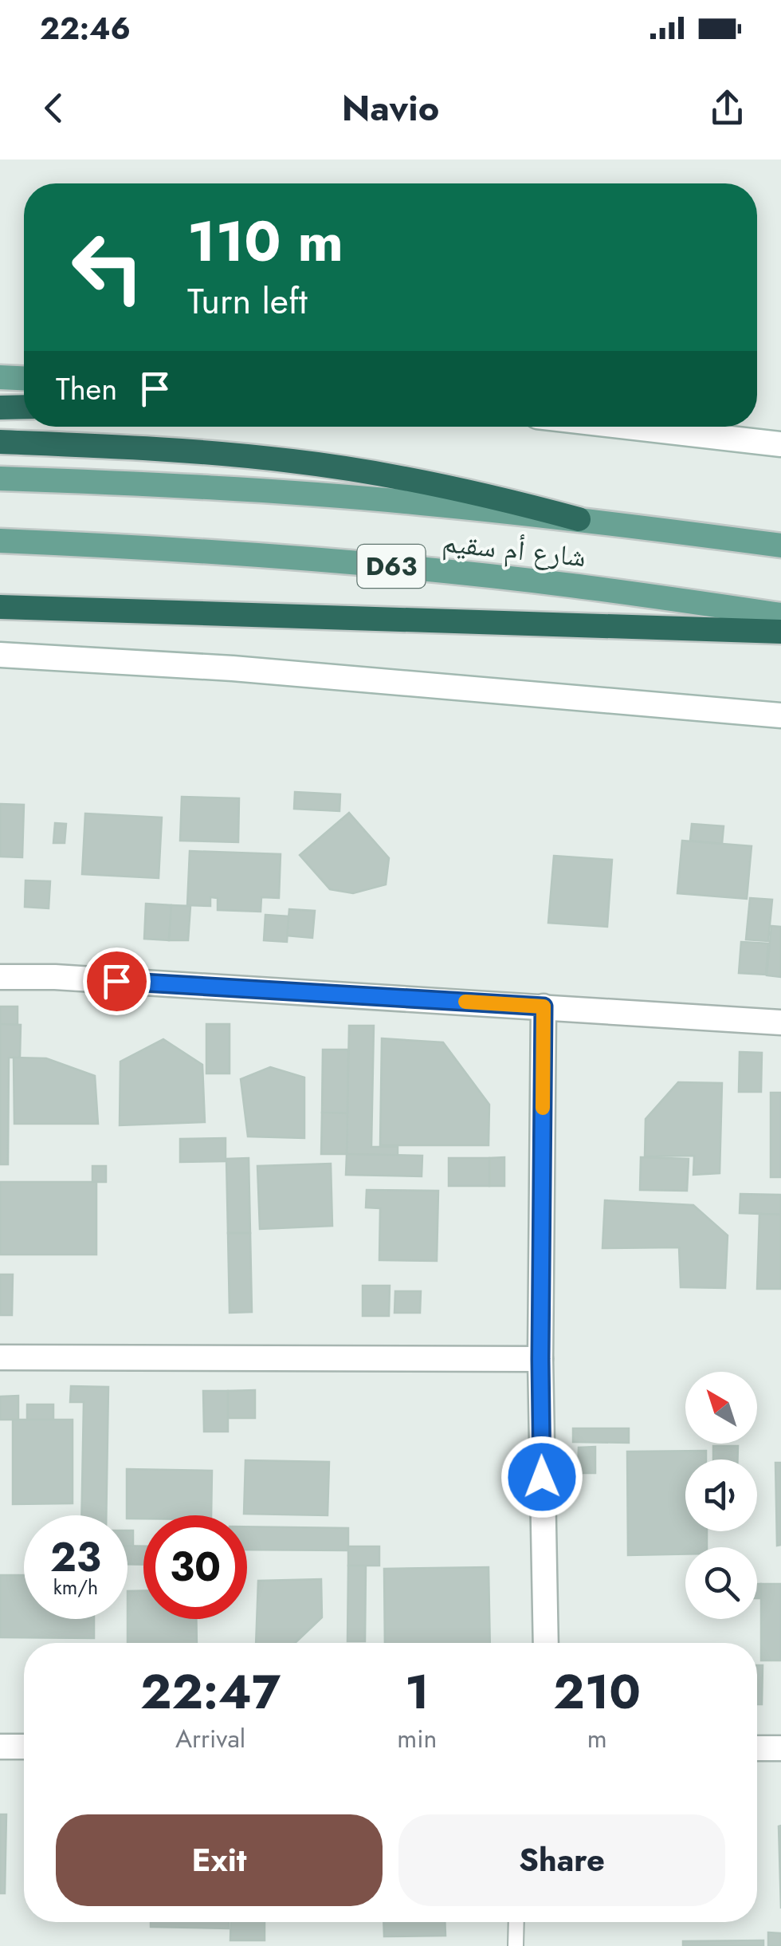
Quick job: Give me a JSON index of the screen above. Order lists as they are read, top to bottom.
{
  "streets": {
    "main road": ["شارع أم سقيم", "D63"]
  },
  "north": "top left",
  "page": {
    "status": "22:46",
    "header": "Navio",
    "turn": ["110 m", "Turn left"],
    "then": "Then",
    "speed": "23 km/h",
    "limit": "30",
    "eta": [
      "22:47",
      "Arrival",
      "1",
      "min",
      "210",
      "m"
    ],
    "buttons": ["Exit", "Share"]
  }
}
